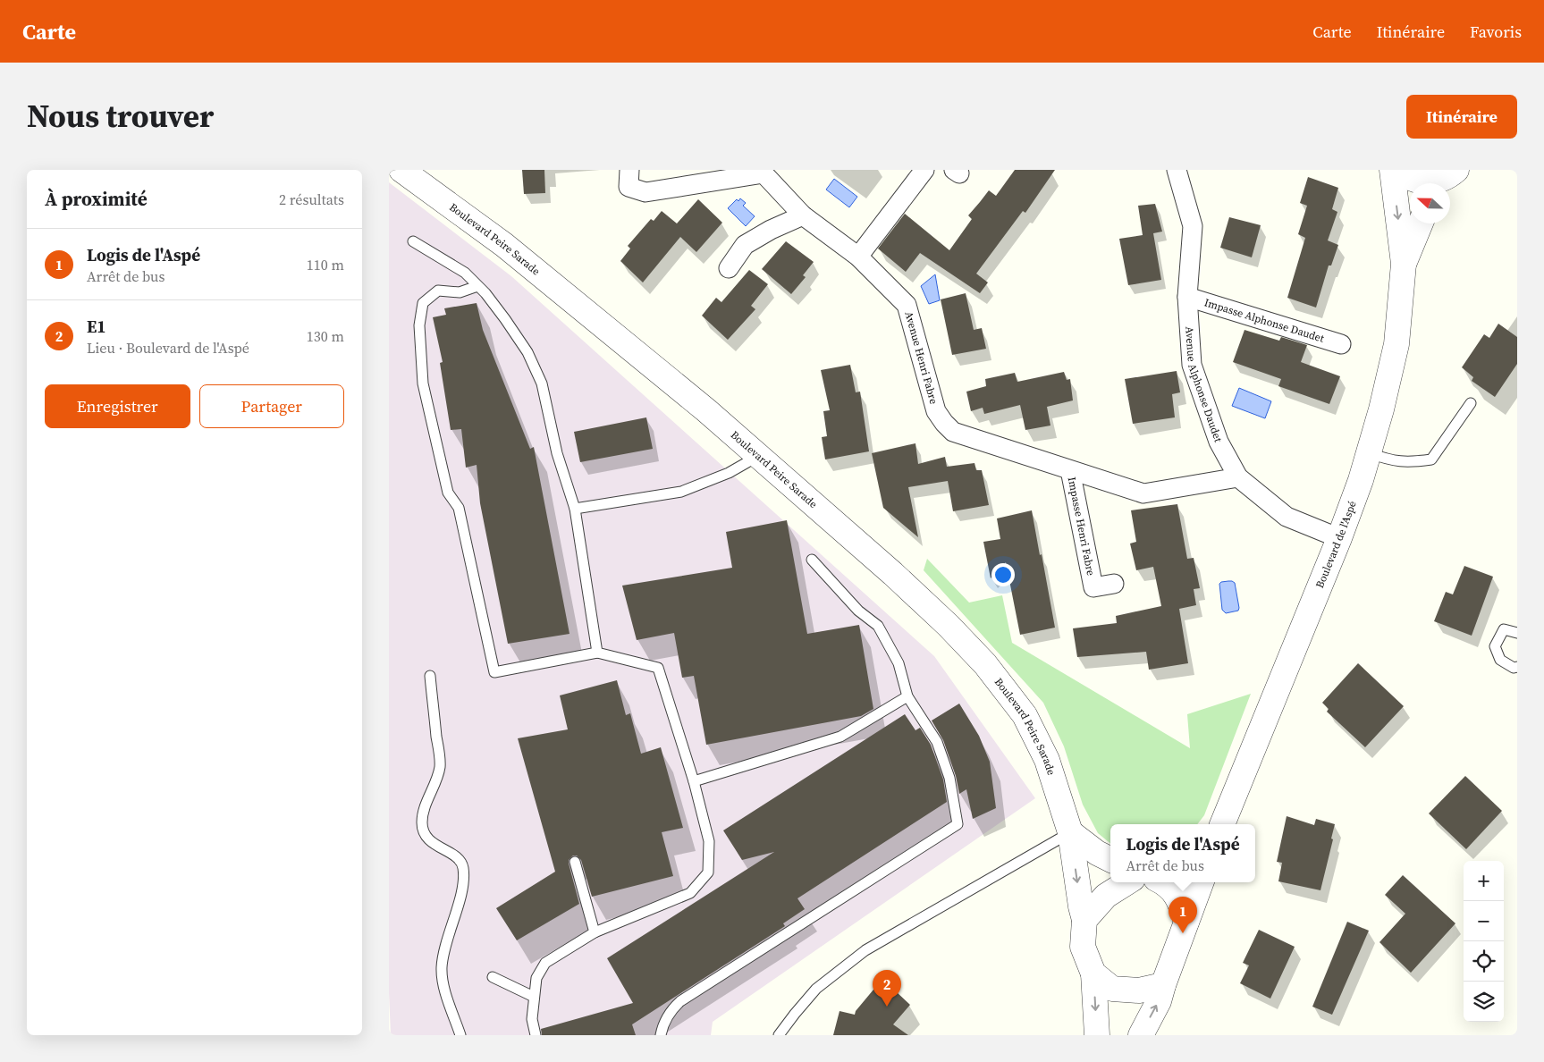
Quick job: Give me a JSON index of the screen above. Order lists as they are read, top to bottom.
{
  "streets": {
    "street": [
      "Boulevard Peire Sarade",
      "Impasse Alphonse Daudet",
      "Avenue Henri Fabre",
      "Avenue Alphonse Daudet",
      "Impasse Henri Fabre",
      "Boulevard de l'Aspé"
    ]
  },
  "crossings": [
    ["Impasse Alphonse Daudet", "Avenue Alphonse Daudet"],
    ["Avenue Henri Fabre", "Avenue Alphonse Daudet"],
    ["Avenue Henri Fabre", "Impasse Henri Fabre"],
    ["Avenue Alphonse Daudet", "Boulevard de l'Aspé"]
  ],
  "north": "left",
  "page": {
    "header": "Carte",
    "nav": ["Carte", "Itinéraire", "Favoris"],
    "title": "Nous trouver",
    "buttons": [
      "Itinéraire",
      ["Enregistrer", "Partager"]
    ],
    "heading": ["À proximité", "2 résultats"],
    "list": [
      {
        "mark": "1",
        "name": "Logis de l'Aspé",
        "note": "Arrêt de bus",
        "value": "110 m"
      },
      {
        "mark": "2",
        "name": "E1",
        "note": "Lieu · Boulevard de l'Aspé",
        "value": "130 m"
      }
    ],
    "popup": ["Logis de l'Aspé", "Arrêt de bus"],
    "map_buttons": ["+", "−"],
    "pins": ["1", "2"]
  }
}
